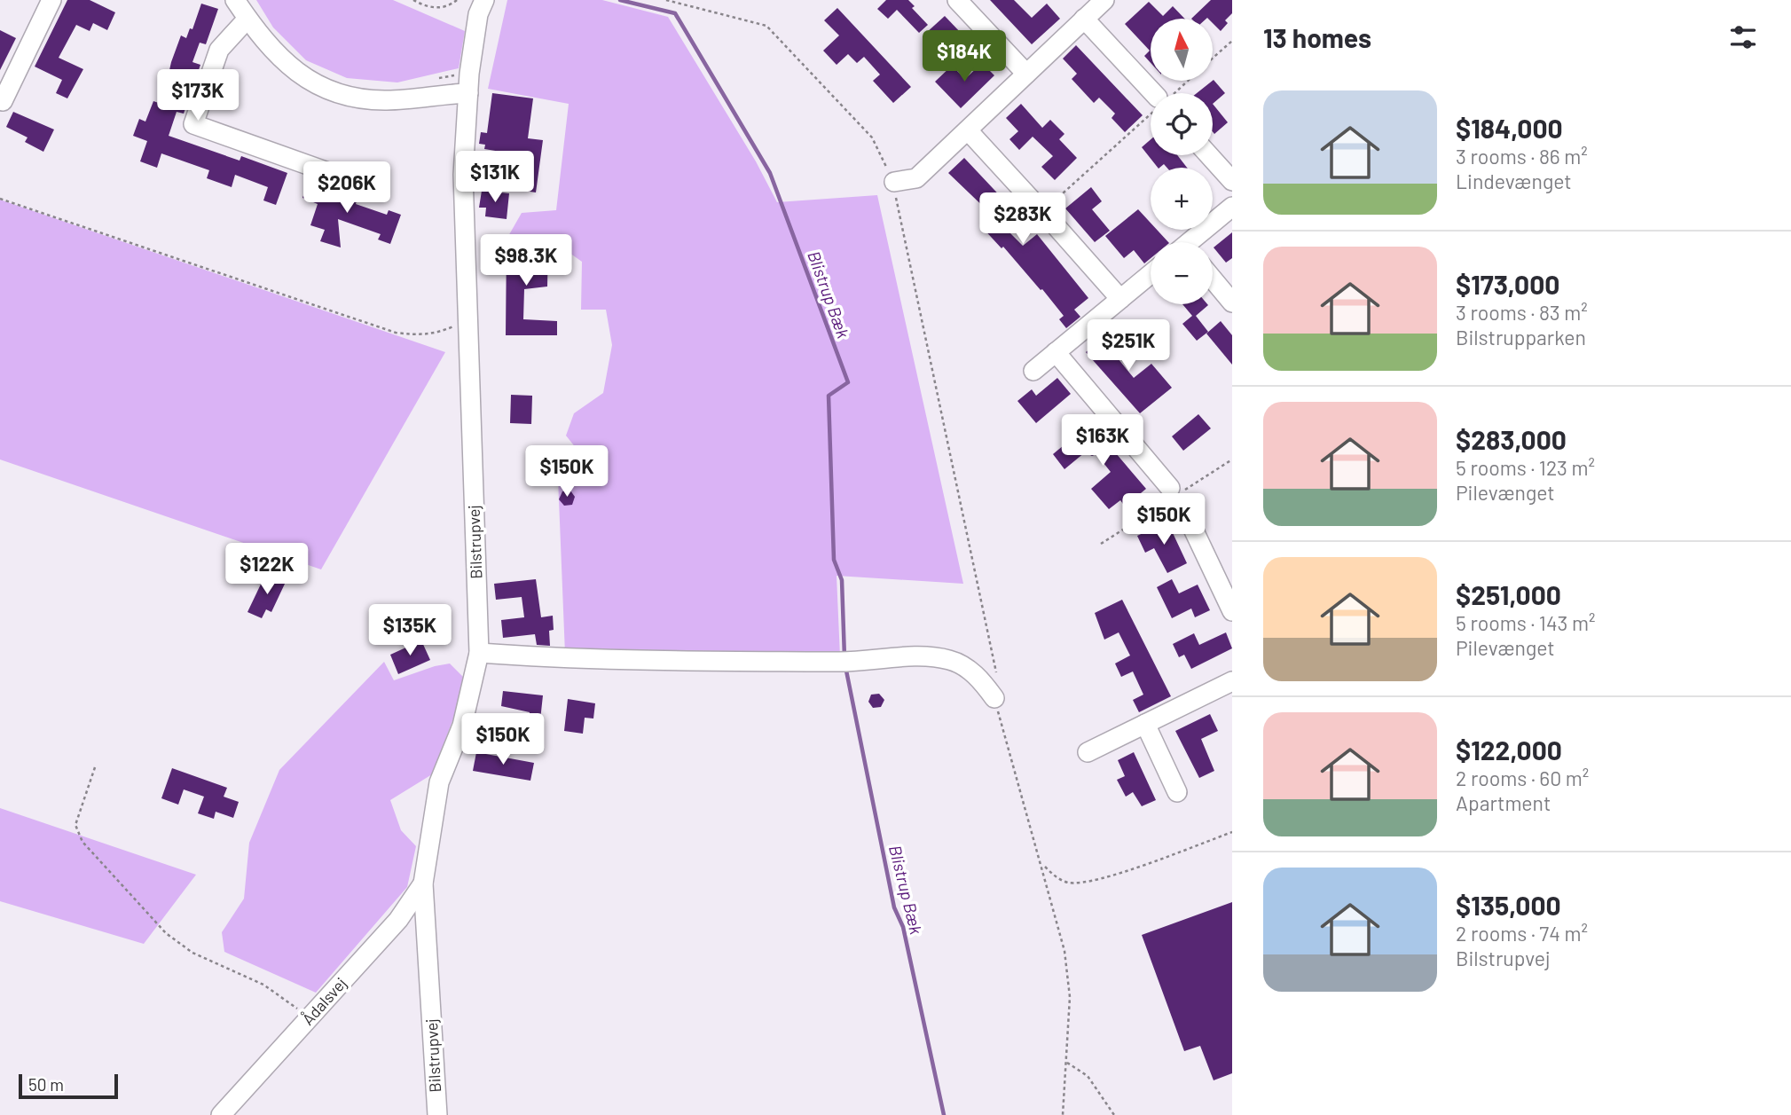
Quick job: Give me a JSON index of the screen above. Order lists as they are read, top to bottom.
{
  "streets": {
    "street": ["Bilstrupvej", "Ådalsvej"]
  },
  "crossings": [
    ["Bilstrupvej", "Ådalsvej"]
  ],
  "water": ["Blistrup Bæk"],
  "scale_bar": "50 m",
  "north": "top",
  "page": {
    "heading": "13 homes",
    "map_buttons": ["+", "−"],
    "price": [
      "$184K",
      "$173K",
      "$131K",
      "$206K",
      "$283K",
      "$98.3K",
      "$251K",
      "$163K",
      "$150K",
      "$150K",
      "$122K",
      "$135K",
      "$150K"
    ],
    "list": [
      {
        "name": "$184,000",
        "note": "3 rooms · 86 m² · Lindevænget"
      },
      {
        "name": "$173,000",
        "note": "3 rooms · 83 m² · Bilstrupparken"
      },
      {
        "name": "$283,000",
        "note": "5 rooms · 123 m² · Pilevænget"
      },
      {
        "name": "$251,000",
        "note": "5 rooms · 143 m² · Pilevænget"
      },
      {
        "name": "$122,000",
        "note": "2 rooms · 60 m² · Apartment"
      },
      {
        "name": "$135,000",
        "note": "2 rooms · 74 m² · Bilstrupvej"
      }
    ],
    "scale": "50 m"
  }
}
